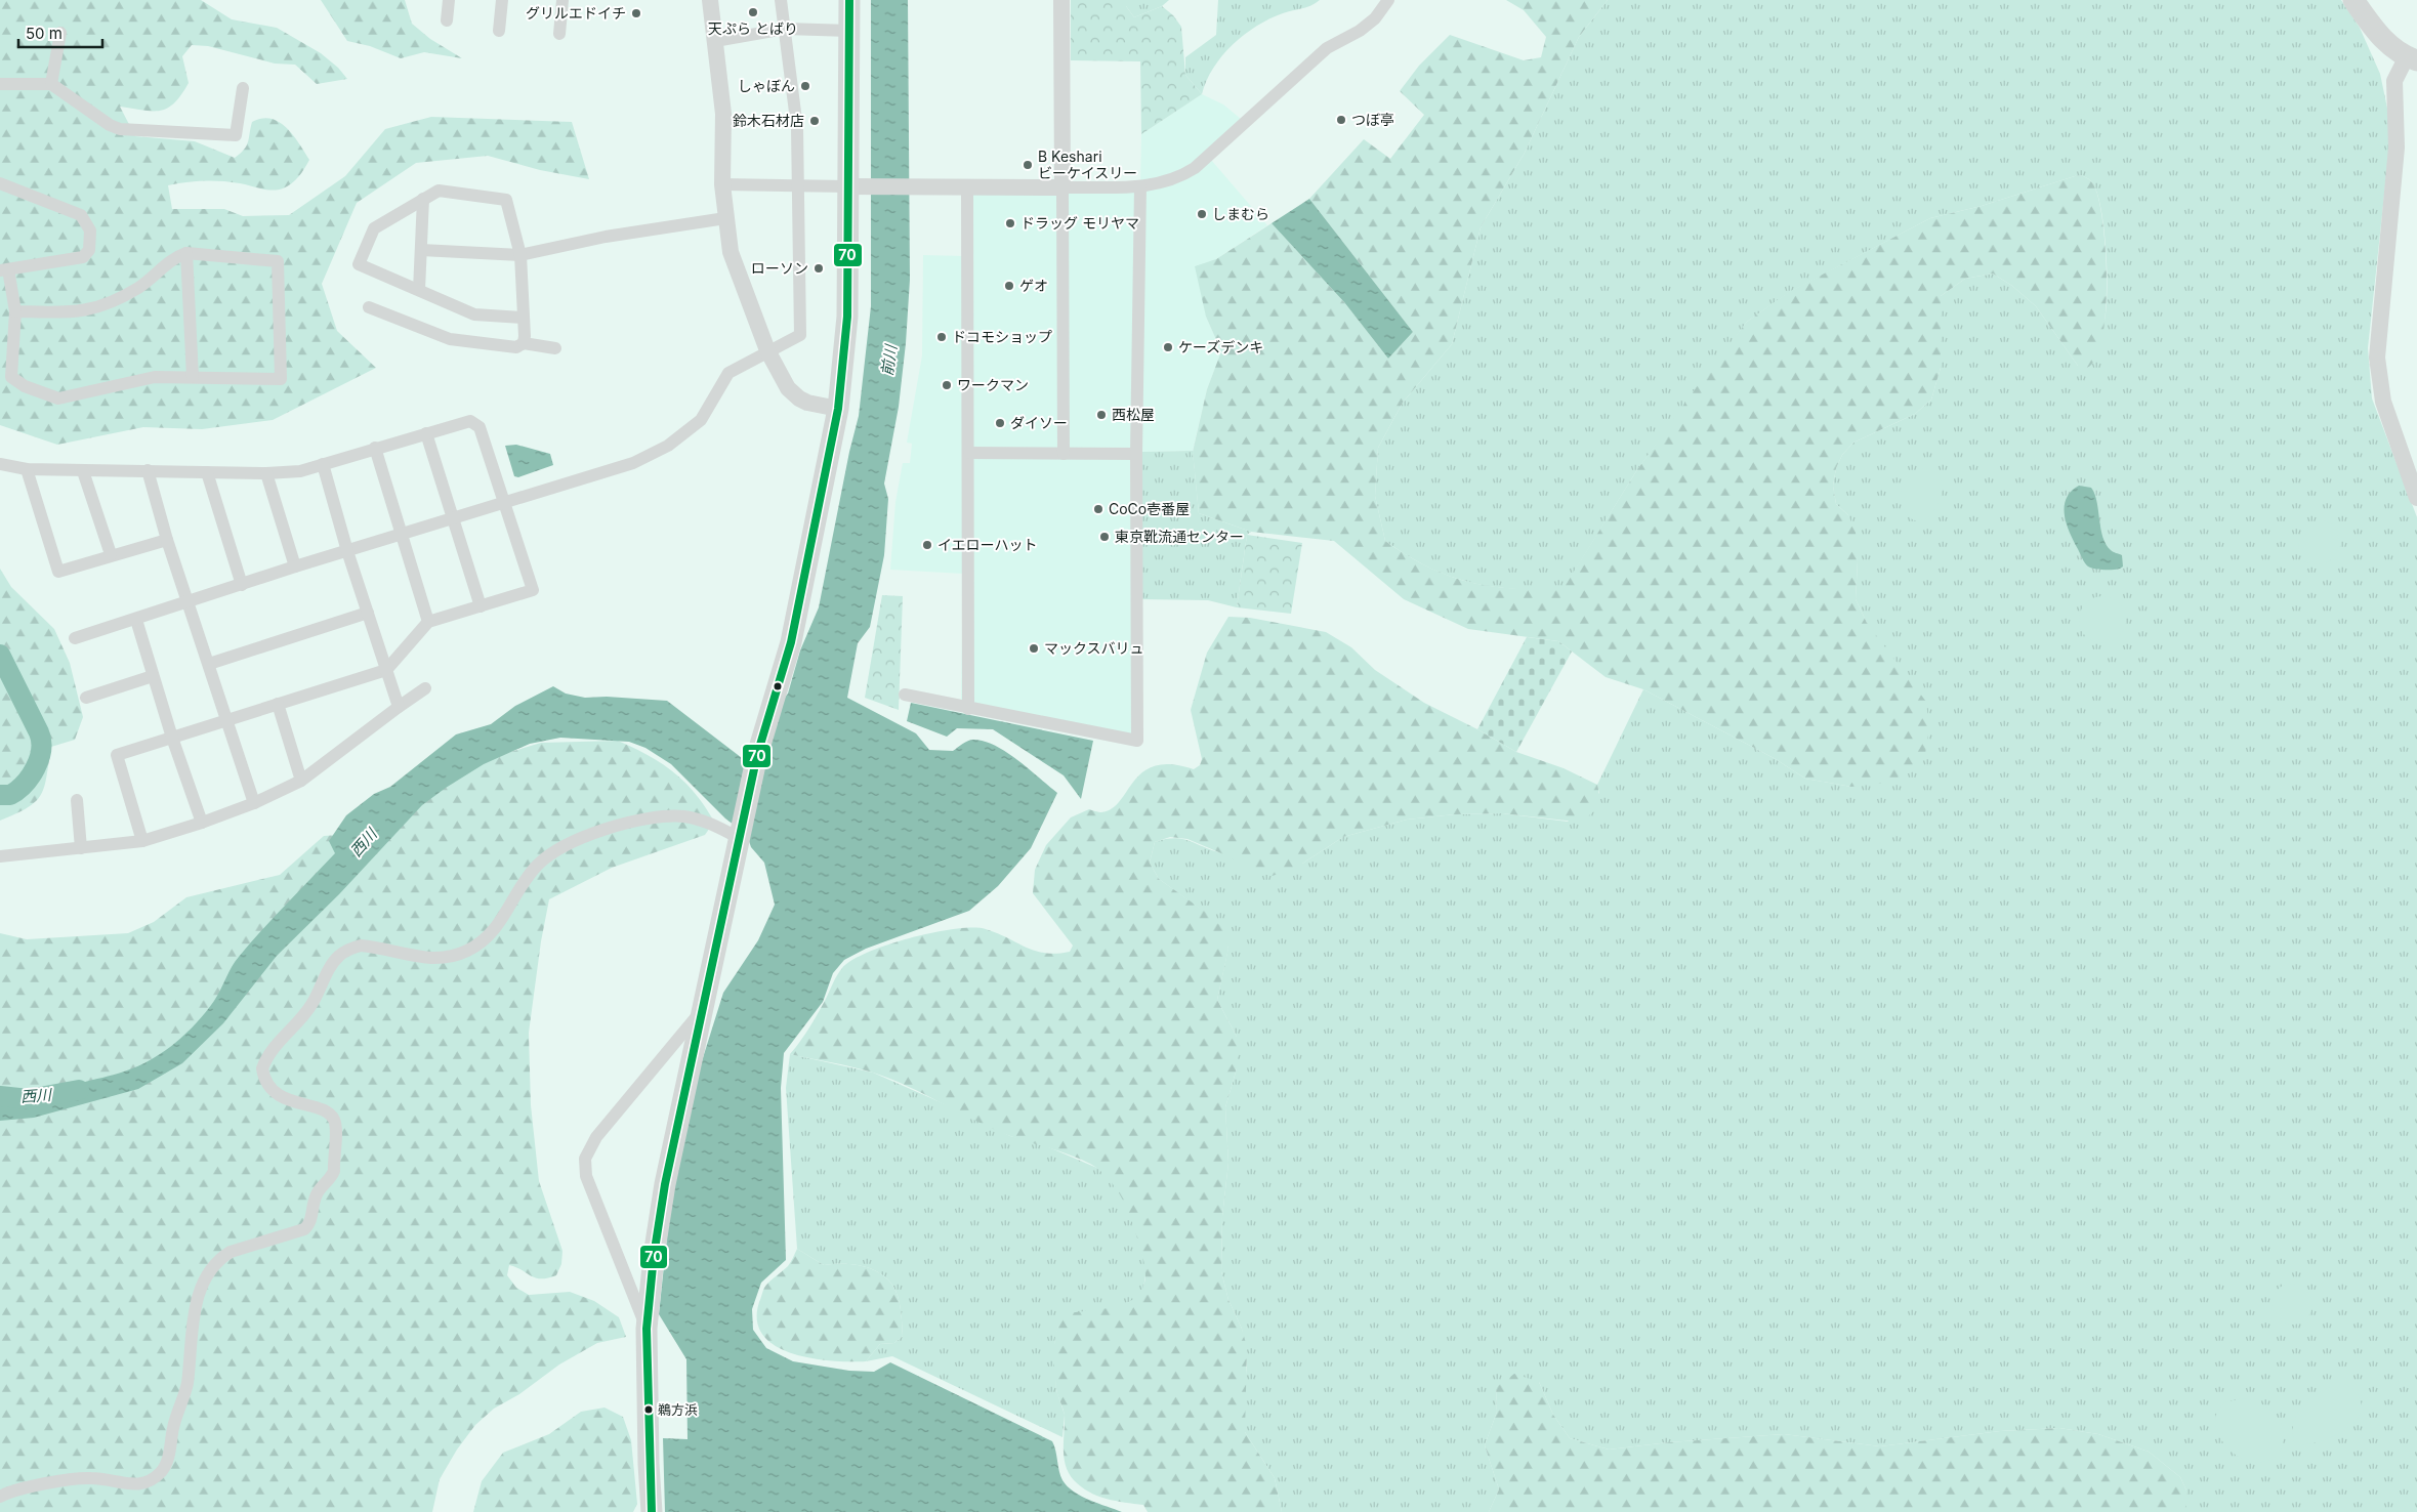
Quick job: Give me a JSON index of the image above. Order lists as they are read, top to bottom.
{
  "water": ["前川", "西川"],
  "places": [
    "天ぷら とばり",
    "グリルエドイチ",
    "しゃぼん",
    "つぼ亭",
    "鈴木石材店",
    "B Keshari ビーケイスリー",
    "しまむら",
    "ドラッグ モリヤマ",
    "ローソン",
    "ゲオ",
    "ドコモショップ",
    "ケーズデンキ",
    "ワークマン",
    "西松屋",
    "ダイソー",
    "CoCo壱番屋",
    "東京靴流通センター",
    "イエローハット",
    "マックスバリュ",
    "鵜方浜"
  ],
  "lines": ["transit line 70"],
  "scale_bar": "50 m"
}
